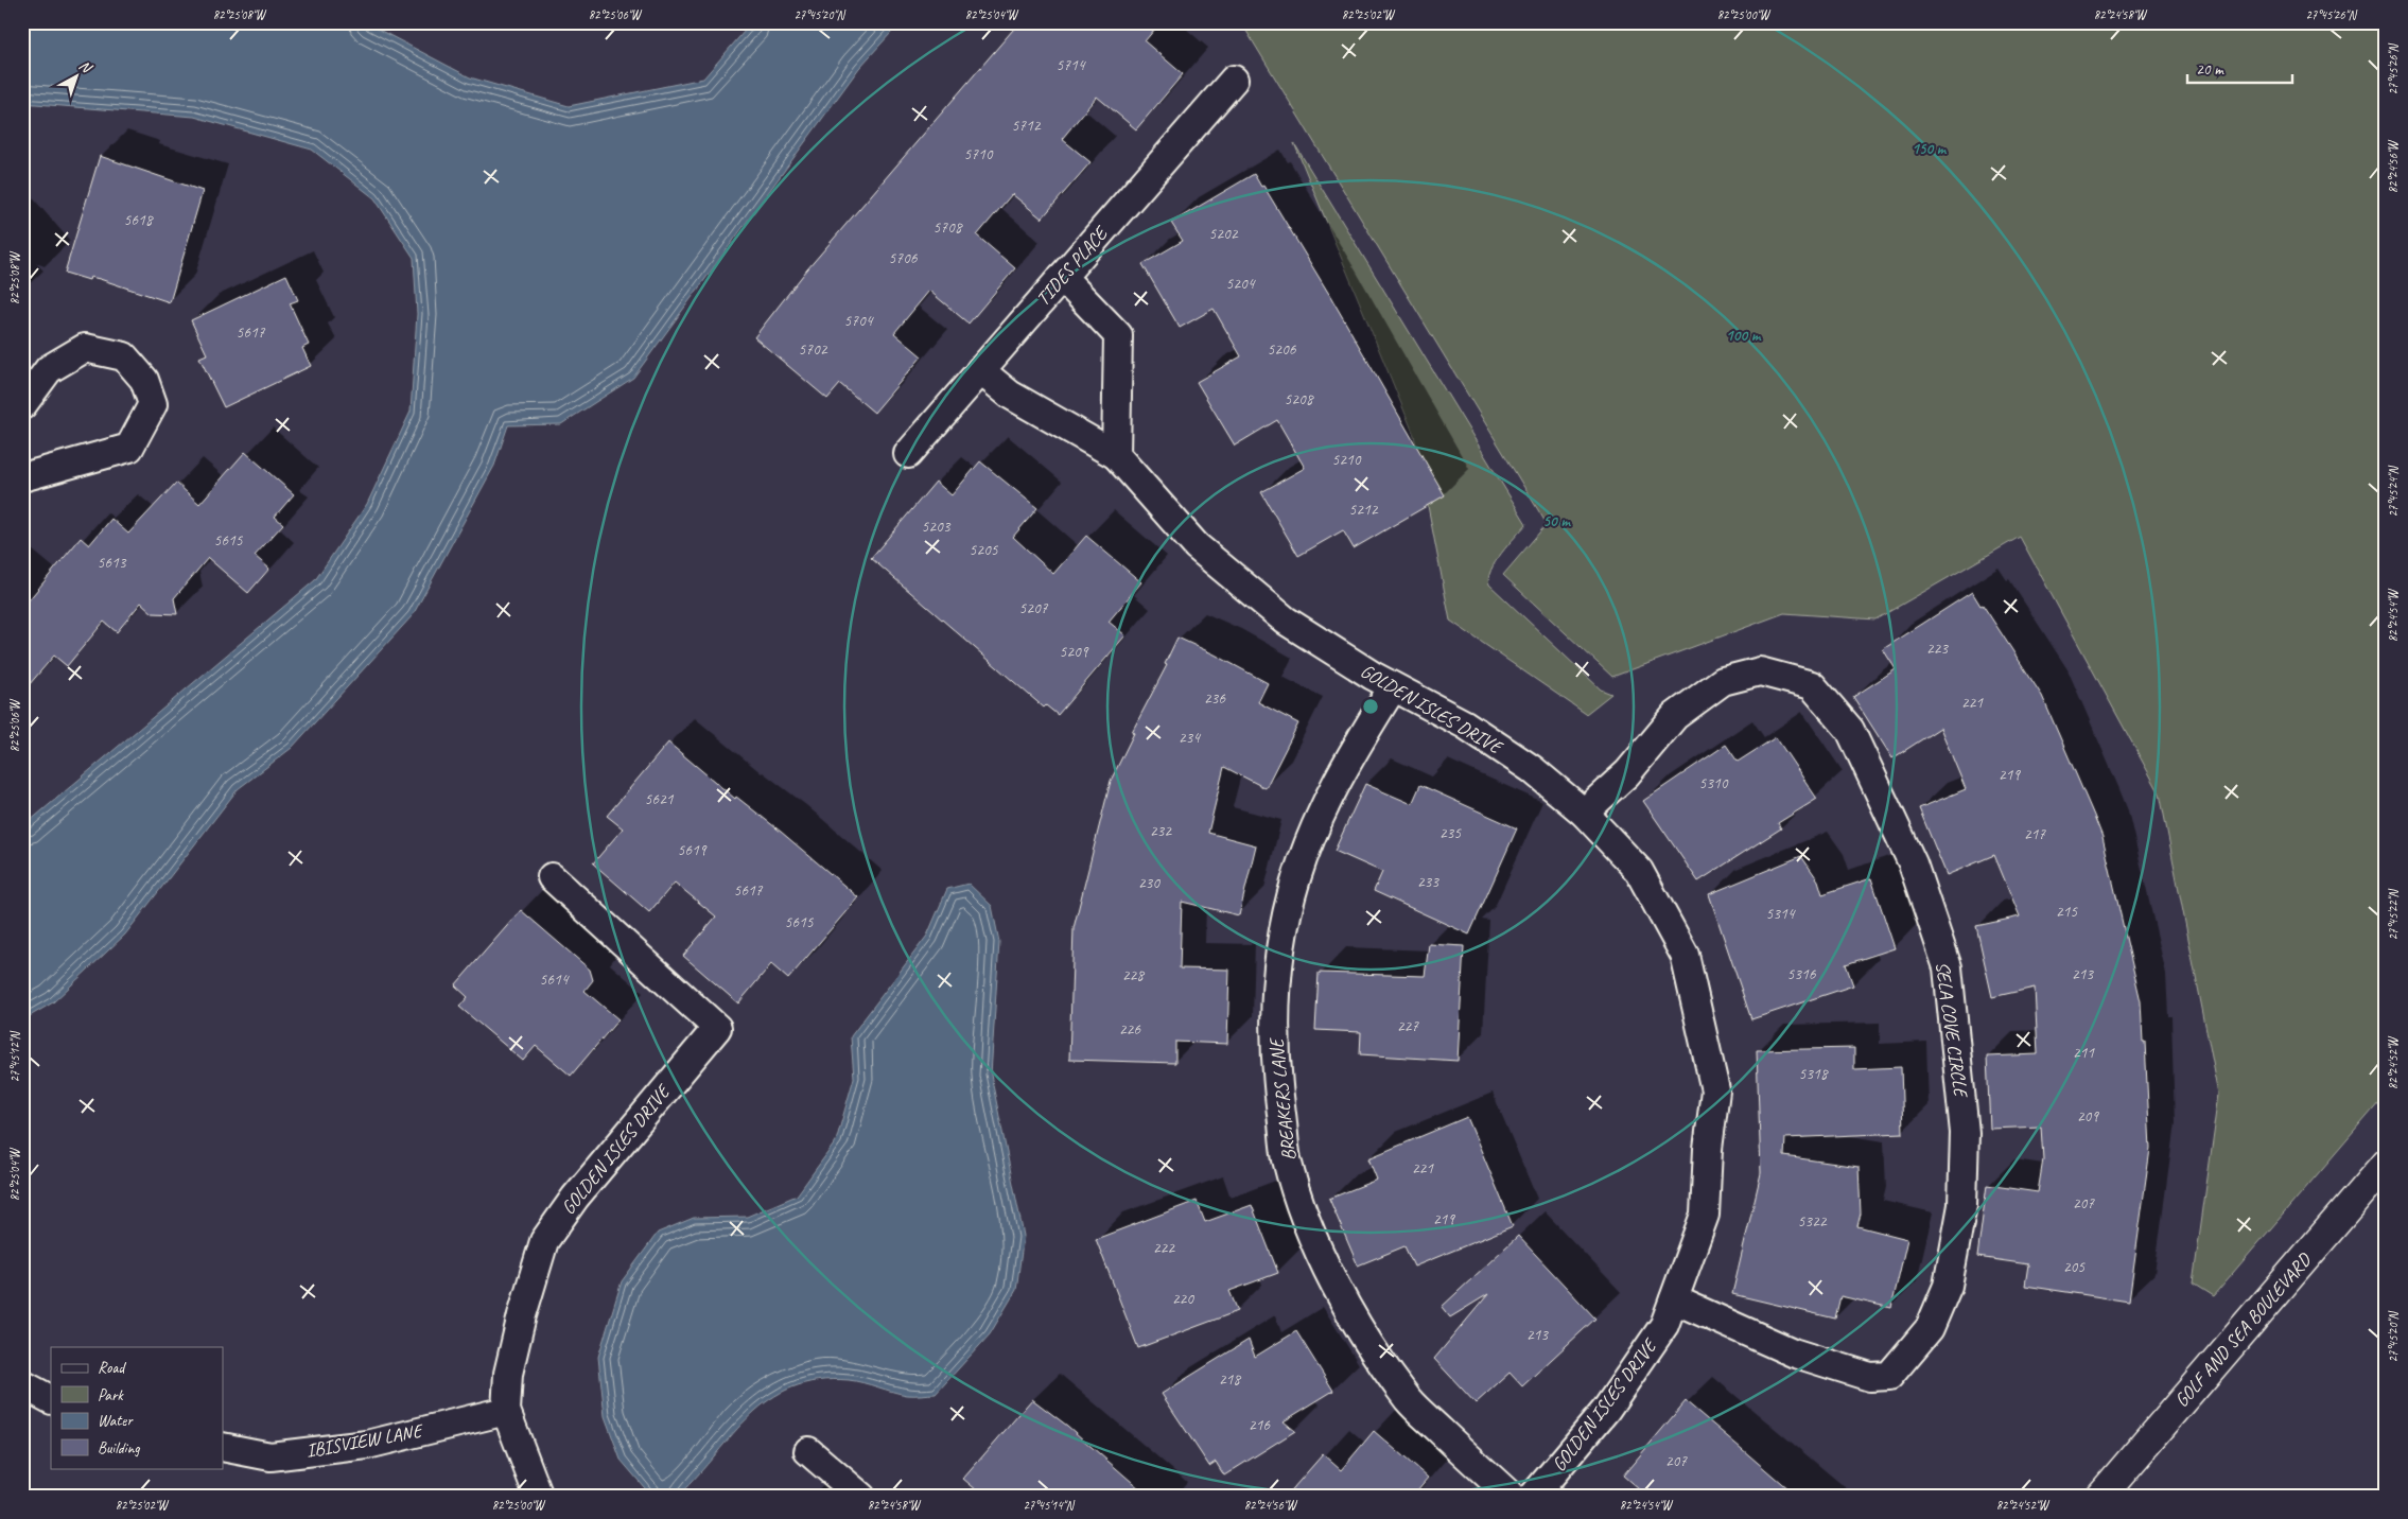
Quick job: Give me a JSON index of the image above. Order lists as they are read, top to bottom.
{
  "streets": {
    "street": [
      "TIDES PLACE",
      "GOLDEN ISLES DRIVE",
      "SELA COVE CIRCLE",
      "BREAKERS LANE",
      "GOLF AND SEA BOULEVARD",
      "IBISVIEW LANE"
    ]
  },
  "crossings": [
    ["TIDES PLACE", "GOLDEN ISLES DRIVE"],
    ["GOLDEN ISLES DRIVE", "SELA COVE CIRCLE"],
    ["GOLDEN ISLES DRIVE", "BREAKERS LANE"],
    ["GOLDEN ISLES DRIVE", "IBISVIEW LANE"]
  ],
  "house_numbers": [
    "5714",
    "5712",
    "5710",
    "5618",
    "5708",
    "5202",
    "5706",
    "5204",
    "5704",
    "5617",
    "5702",
    "5206",
    "5208",
    "5210",
    "5212",
    "5203",
    "5615",
    "5205",
    "5613",
    "5207",
    "223",
    "5209",
    "236",
    "221",
    "234",
    "219",
    "5310",
    "5621",
    "232",
    "235",
    "217",
    "5619",
    "233",
    "230",
    "5617",
    "215",
    "5314",
    "5615",
    "5316",
    "213",
    "228",
    "5614",
    "227",
    "226",
    "211",
    "5318",
    "209",
    "221",
    "207",
    "219",
    "5322",
    "222",
    "205",
    "220",
    "213",
    "218",
    "216",
    "207"
  ],
  "legend": [
    "Road",
    "Park",
    "Water",
    "Building"
  ],
  "scale_bar": "20 m",
  "north": "top right",
  "coordinates": [
    "82°25'08\"W",
    "82°25'06\"W",
    "27°45'20\"N",
    "82°25'04\"W",
    "82°25'02\"W",
    "82°25'00\"W",
    "82°24'58\"W",
    "27°45'26\"N",
    "82°24'56\"W",
    "27°45'24\"N",
    "82°24'54\"W",
    "27°45'22\"N",
    "27°45'12\"N",
    "82°24'52\"W",
    "27°45'14\"N"
  ],
  "rings": ["150 m", "100 m", "50 m"]
}
